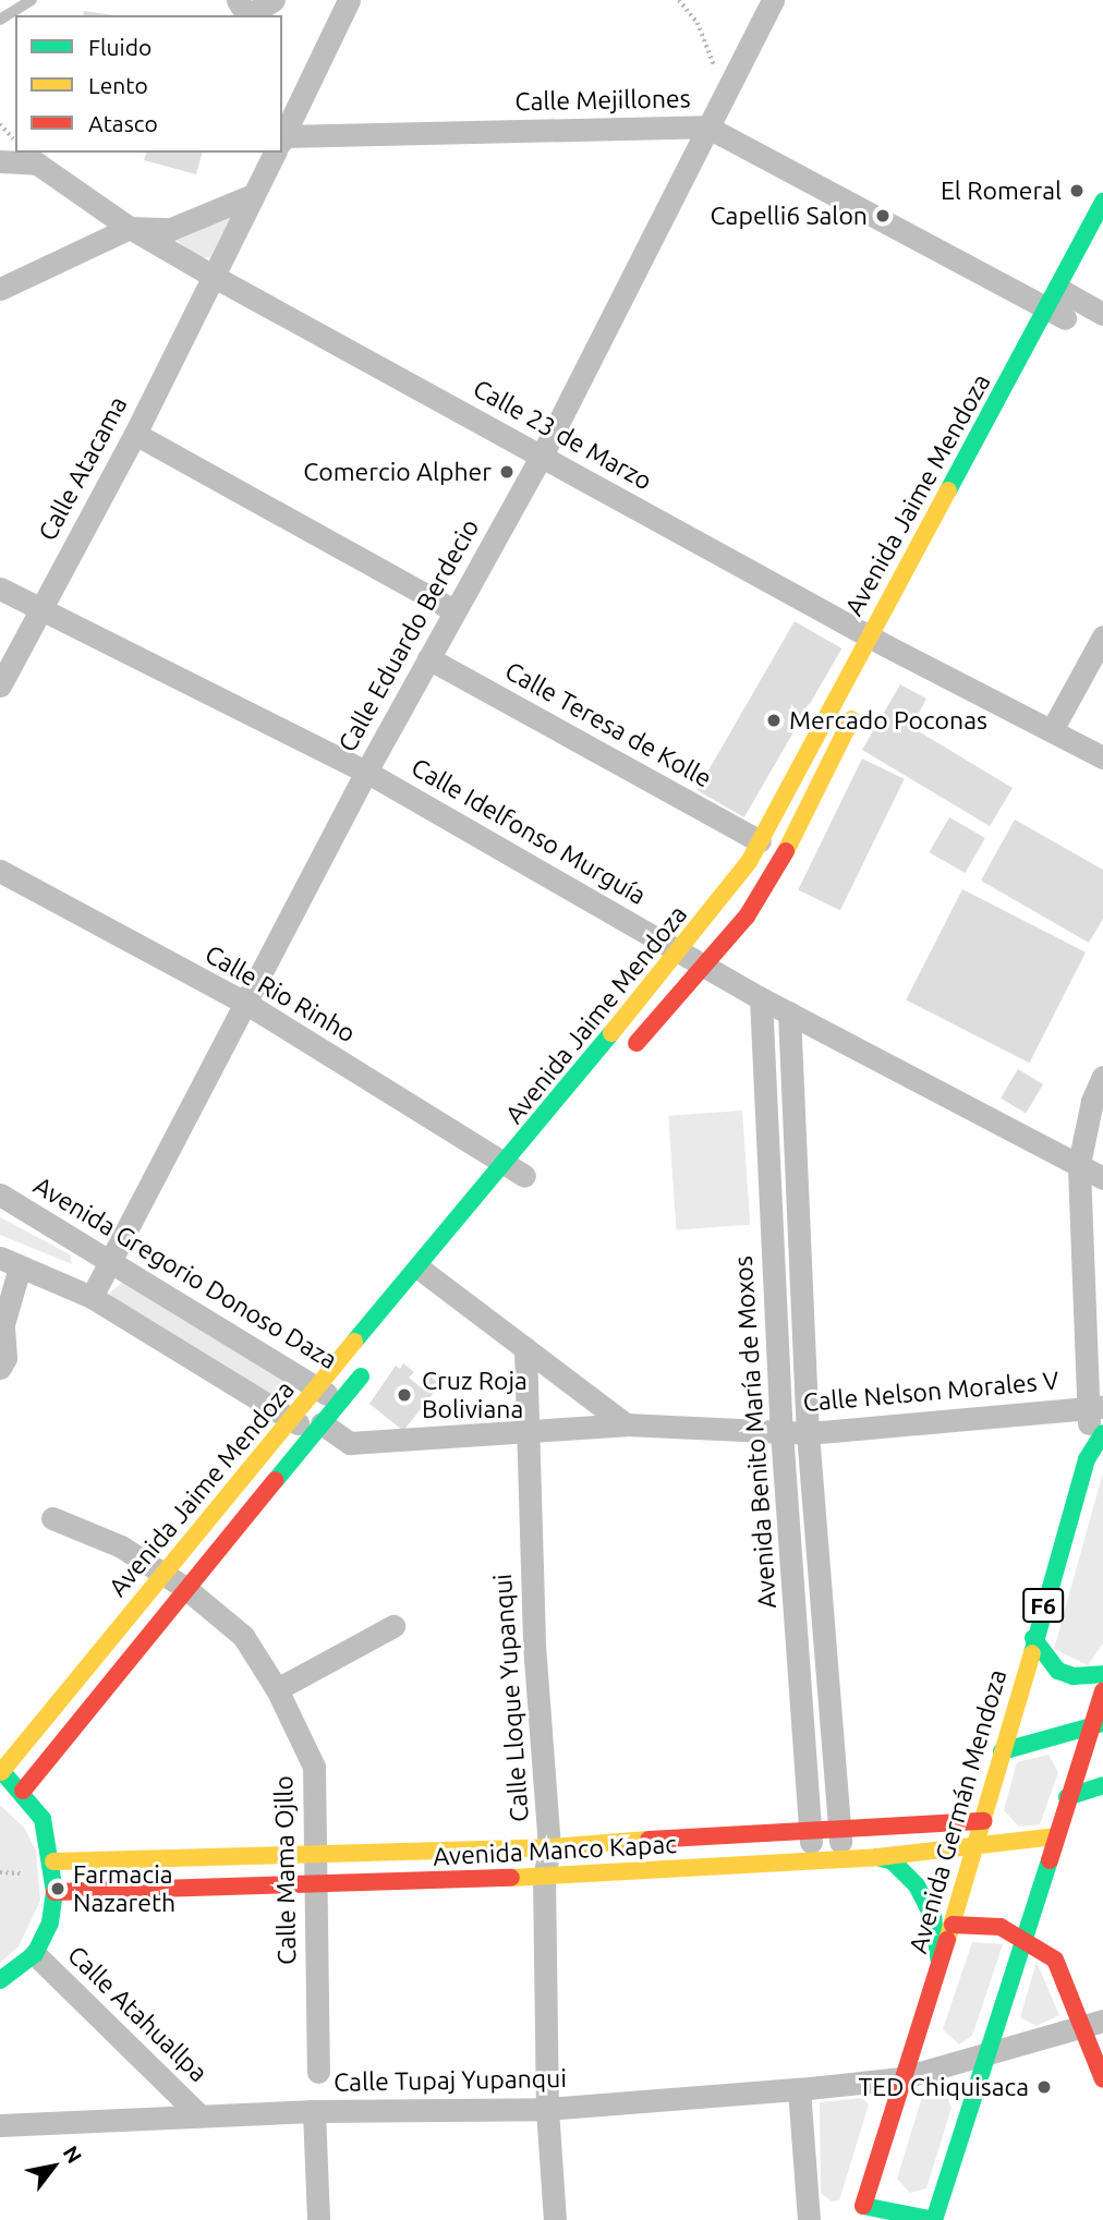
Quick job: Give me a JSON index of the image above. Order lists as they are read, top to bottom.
{
  "streets": {
    "main road": [
      "Avenida Jaime Mendoza",
      "F6",
      "Avenida Germán Mendoza",
      "Avenida Manco Kapac"
    ],
    "street": [
      "Calle Mejillones",
      "Calle 23 de Marzo",
      "Calle Atacama",
      "Calle Eduardo Berdecio",
      "Calle Teresa de Kolle",
      "Calle Idelfonso Murguía",
      "Calle Rio Rinho",
      "Avenida Gregorio Donoso Daza",
      "Calle Nelson Morales V",
      "Avenida Benito María de Moxos",
      "Calle Lloque Yupanqui",
      "Calle Mama Ojllo",
      "Calle Atahuallpa",
      "Calle Tupaj Yupanqui"
    ]
  },
  "crossings": [
    ["Calle Mejillones", "Avenida Jaime Mendoza"],
    ["Calle Mejillones", "Calle Eduardo Berdecio"],
    ["Calle 23 de Marzo", "Calle Atacama"],
    ["Calle 23 de Marzo", "Avenida Jaime Mendoza"],
    ["Calle 23 de Marzo", "Calle Eduardo Berdecio"],
    ["Calle Atacama", "Calle Idelfonso Murguía"],
    ["Avenida Jaime Mendoza", "Calle Teresa de Kolle"],
    ["Avenida Jaime Mendoza", "Calle Idelfonso Murguía"],
    ["Avenida Jaime Mendoza", "Calle Rio Rinho"],
    ["Avenida Jaime Mendoza", "Avenida Gregorio Donoso Daza"],
    ["Avenida Jaime Mendoza", "Calle Nelson Morales V"],
    ["Avenida Jaime Mendoza", "Calle Mama Ojllo"],
    ["Calle Eduardo Berdecio", "Calle Teresa de Kolle"],
    ["Calle Eduardo Berdecio", "Calle Idelfonso Murguía"],
    ["Calle Eduardo Berdecio", "Calle Rio Rinho"],
    ["Calle Eduardo Berdecio", "Avenida Gregorio Donoso Daza"],
    ["Calle Idelfonso Murguía", "Avenida Benito María de Moxos"],
    ["Calle Nelson Morales V", "Avenida Benito María de Moxos"],
    ["Calle Nelson Morales V", "Calle Lloque Yupanqui"],
    ["Avenida Benito María de Moxos", "Avenida Manco Kapac"],
    ["Calle Lloque Yupanqui", "Avenida Manco Kapac"],
    ["Calle Lloque Yupanqui", "Calle Tupaj Yupanqui"],
    ["Avenida Germán Mendoza", "Avenida Manco Kapac"],
    ["Avenida Germán Mendoza", "Calle Tupaj Yupanqui"],
    ["Avenida Manco Kapac", "Calle Mama Ojllo"],
    ["Calle Atahuallpa", "Calle Tupaj Yupanqui"]
  ],
  "places": [
    "El Romeral",
    "Capelli6 Salon",
    "Comercio Alpher",
    "Mercado Poconas",
    "Cruz Roja Boliviana",
    "Farmacia Nazareth",
    "TED Chiquisaca"
  ],
  "legend": ["Fluido", "Lento", "Atasco"],
  "north": "top right"
}
